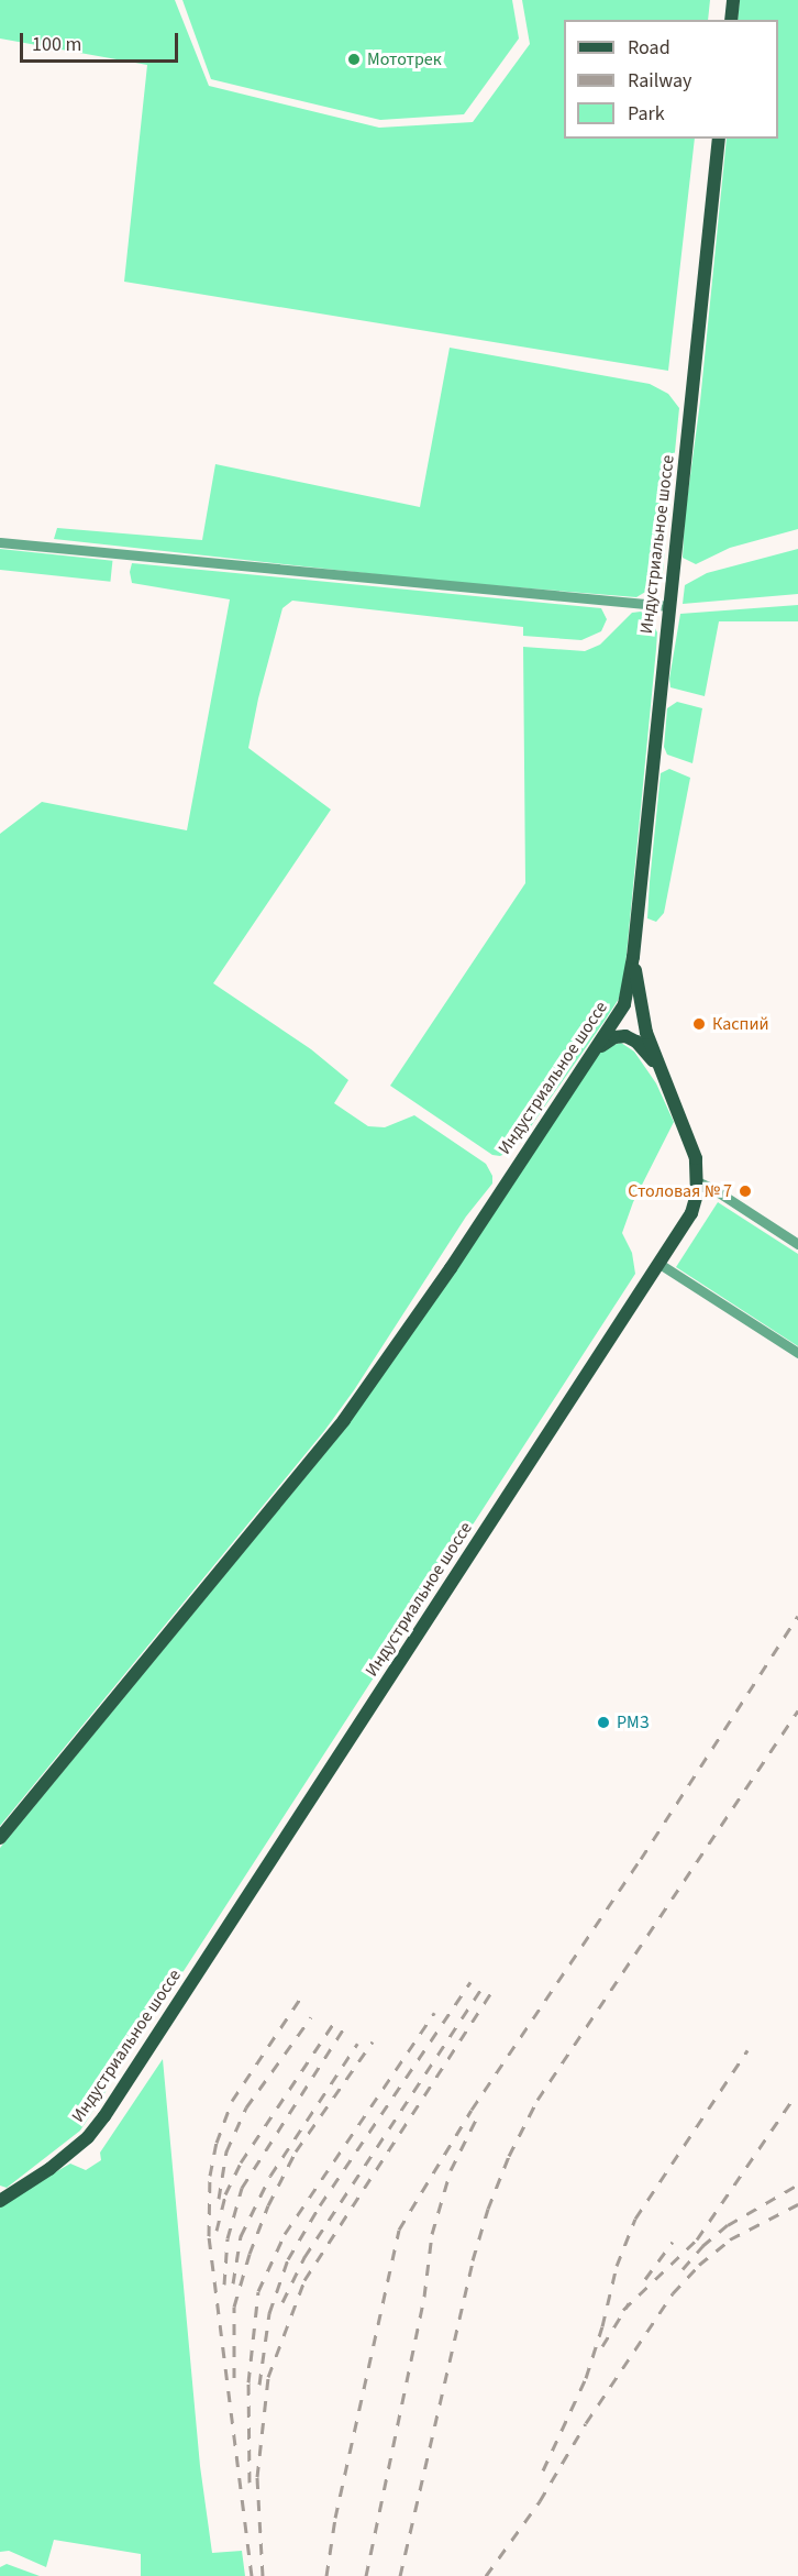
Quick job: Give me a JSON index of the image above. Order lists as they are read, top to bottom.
{
  "streets": {
    "main road": ["Индустриальное шоссе"]
  },
  "places": [
    "Мототрек",
    "Каспий",
    "Столовая № 7",
    "РМЗ"
  ],
  "legend": ["Road", "Railway", "Park"],
  "scale_bar": "100 m"
}
